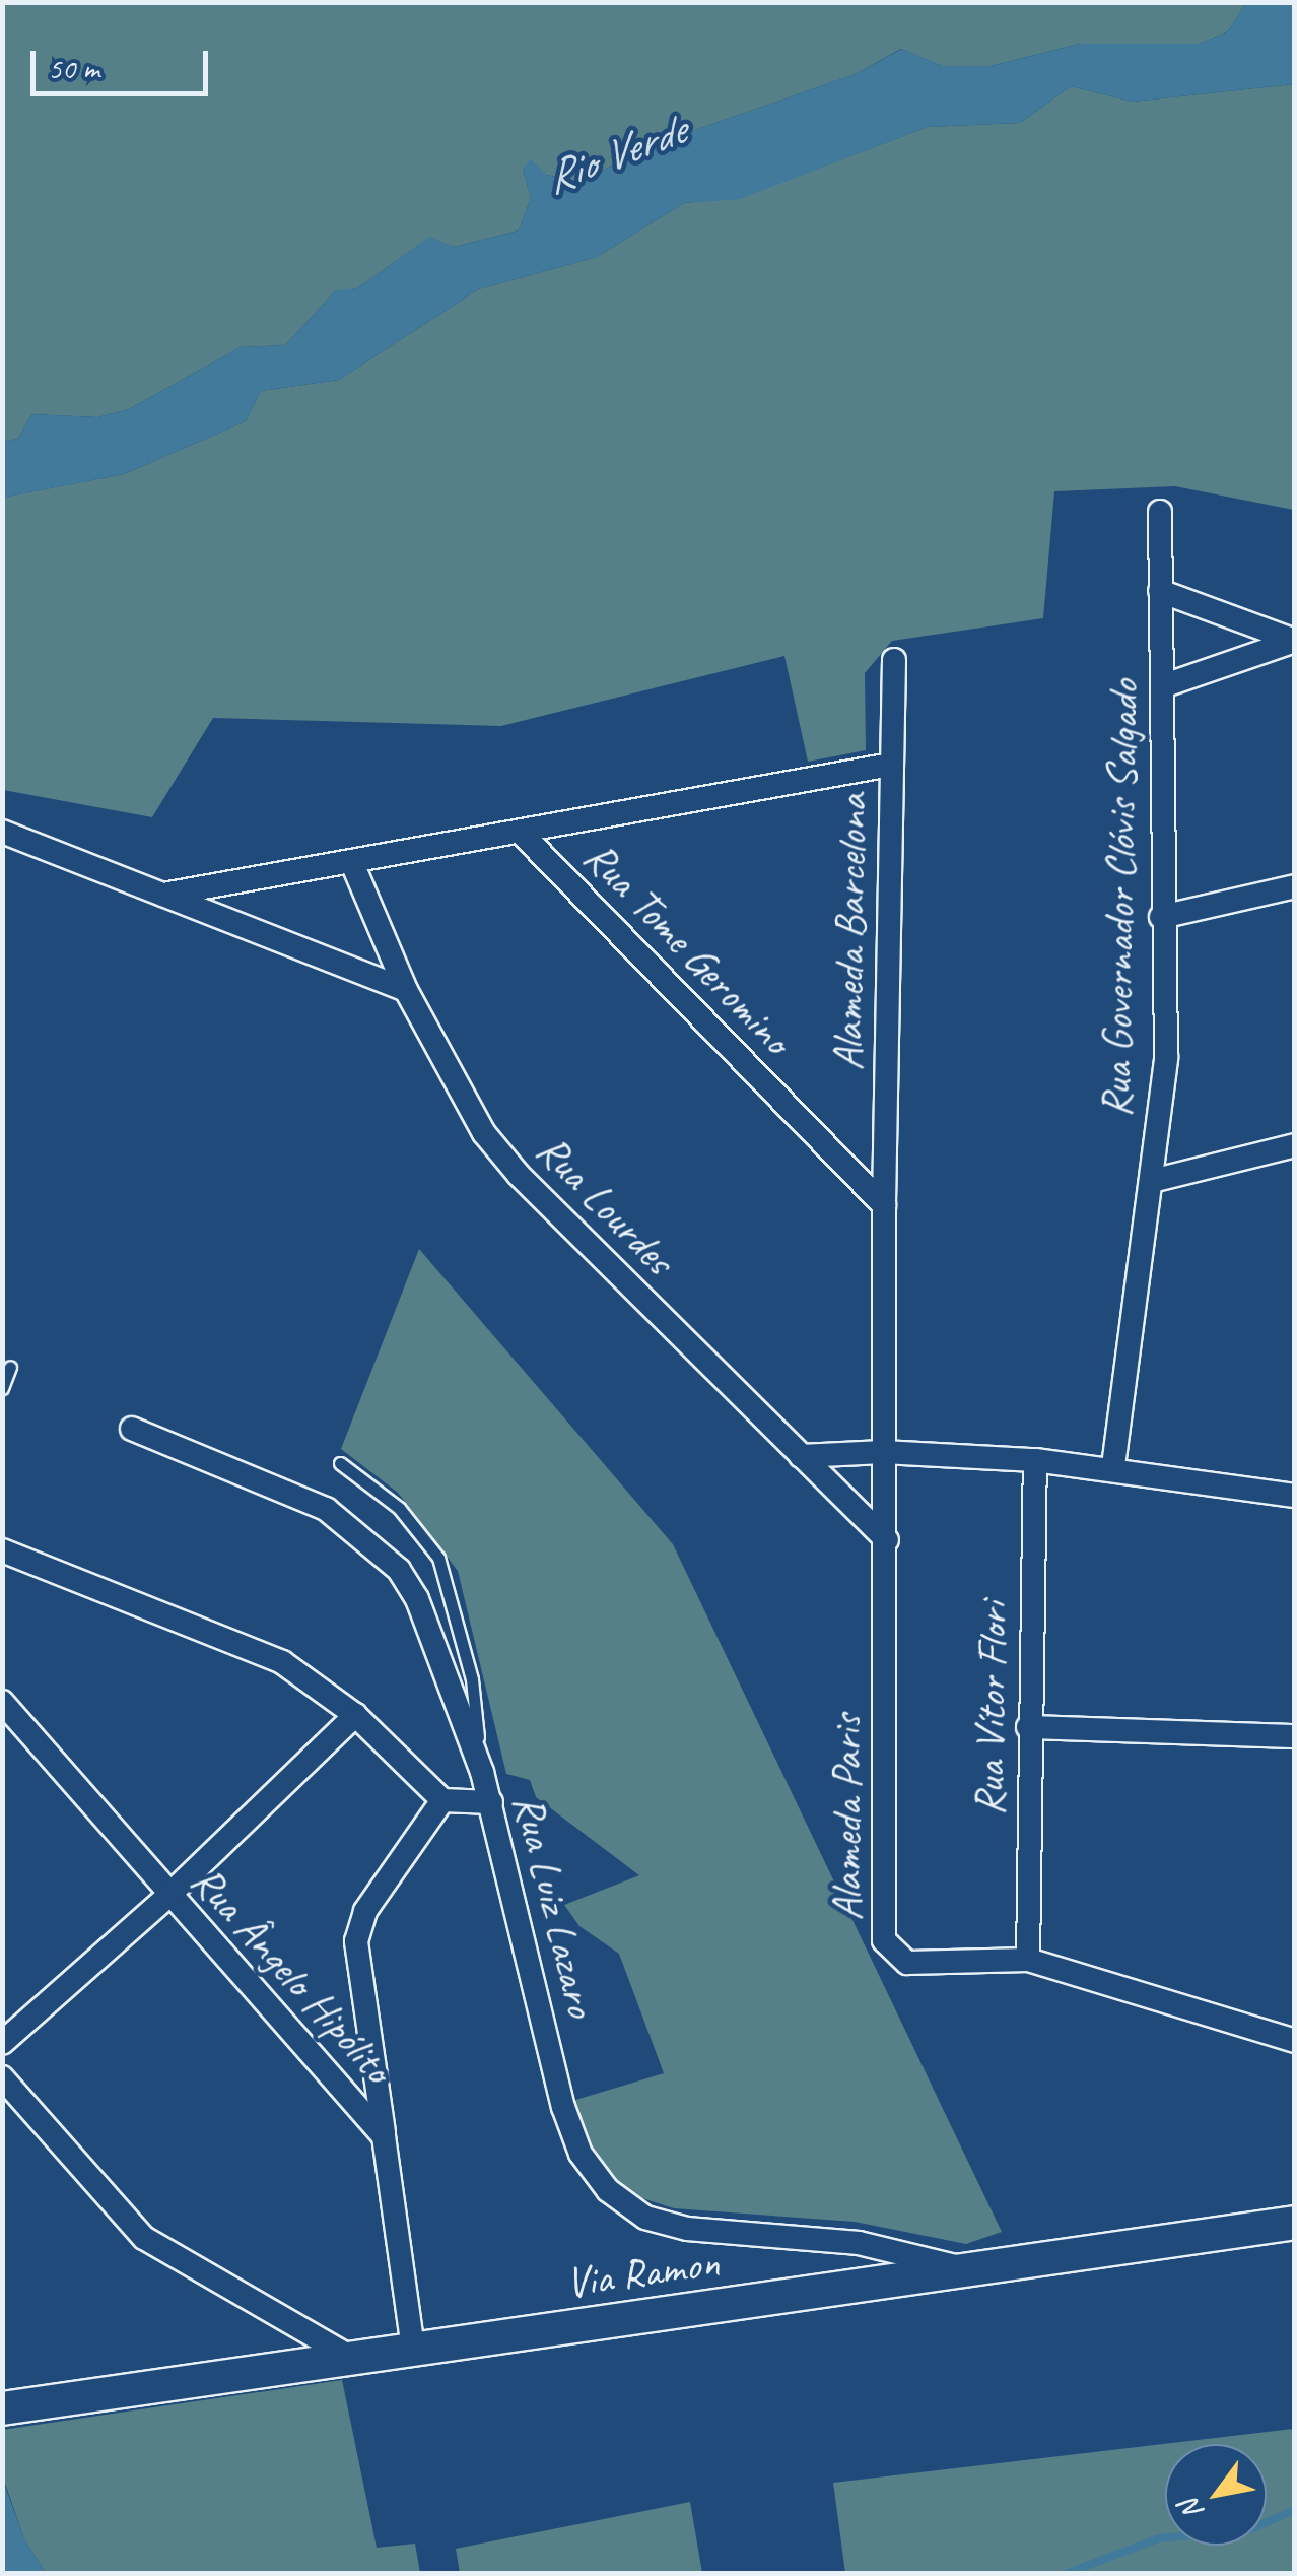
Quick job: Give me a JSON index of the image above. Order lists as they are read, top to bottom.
{
  "streets": {
    "main road": ["Via Ramon"],
    "street": [
      "Rua Governador Clóvis Salgado",
      "Alameda Barcelona",
      "Rua Tome Geromino",
      "Rua Lourdes",
      "Rua Vítor Flori",
      "Alameda Paris",
      "Rua Luiz Lazaro",
      "Rua Ângelo Hipólito"
    ]
  },
  "crossings": [
    ["Alameda Barcelona", "Rua Tome Geromino"],
    ["Alameda Barcelona", "Alameda Paris"],
    ["Rua Lourdes", "Alameda Paris"],
    ["Rua Vítor Flori", "Alameda Paris"],
    ["Rua Luiz Lazaro", "Via Ramon"],
    ["Rua Ângelo Hipólito", "Via Ramon"]
  ],
  "water": ["Rio Verde"],
  "scale_bar": "50 m",
  "north": "bottom left"
}
